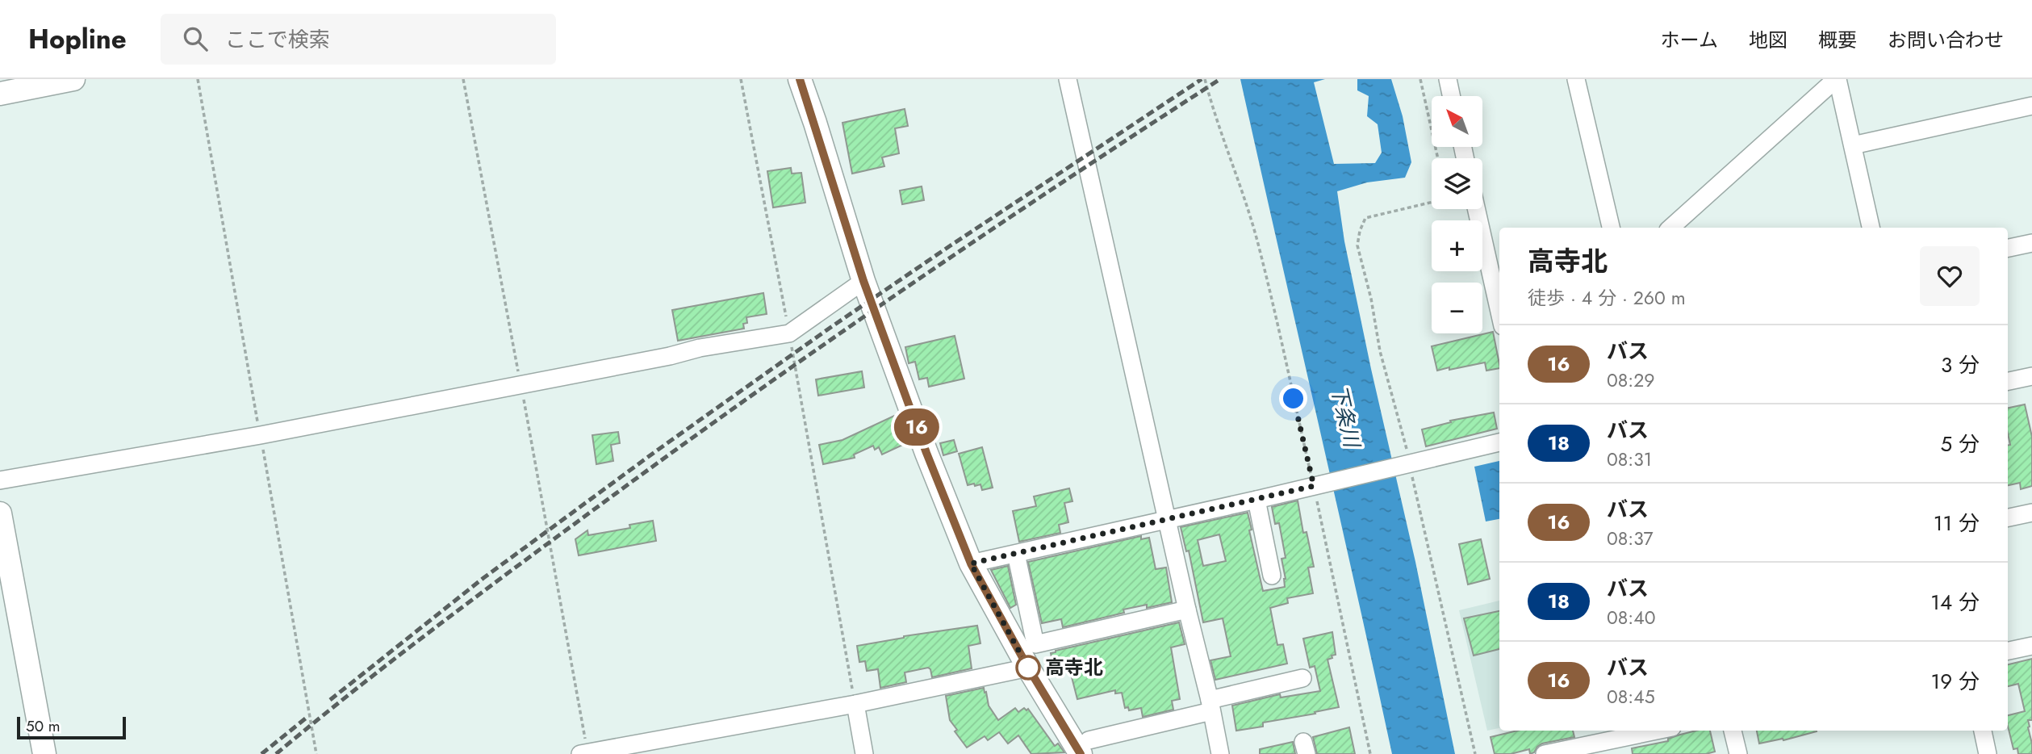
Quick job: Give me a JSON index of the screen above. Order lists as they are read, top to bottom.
{
  "water": ["下条川"],
  "places": ["高寺北"],
  "lines": ["bus line 16"],
  "scale_bar": "50 m",
  "north": "top left",
  "page": {
    "header": "Hopline",
    "search": "ここで検索",
    "nav": [
      "ホーム",
      "地図",
      "概要",
      "お問い合わせ"
    ],
    "on_map": "16",
    "map_buttons": ["+", "−"],
    "heading": ["高寺北", "徒歩 · 4 分 · 260 m"],
    "list": [
      {
        "mark": "16",
        "name": "バス",
        "note": "08:29",
        "value": "3 分"
      },
      {
        "mark": "18",
        "name": "バス",
        "note": "08:31",
        "value": "5 分"
      },
      {
        "mark": "16",
        "name": "バス",
        "note": "08:37",
        "value": "11 分"
      },
      {
        "mark": "18",
        "name": "バス",
        "note": "08:40",
        "value": "14 分"
      },
      {
        "mark": "16",
        "name": "バス",
        "note": "08:45",
        "value": "19 分"
      }
    ],
    "scale": "50 m"
  }
}
